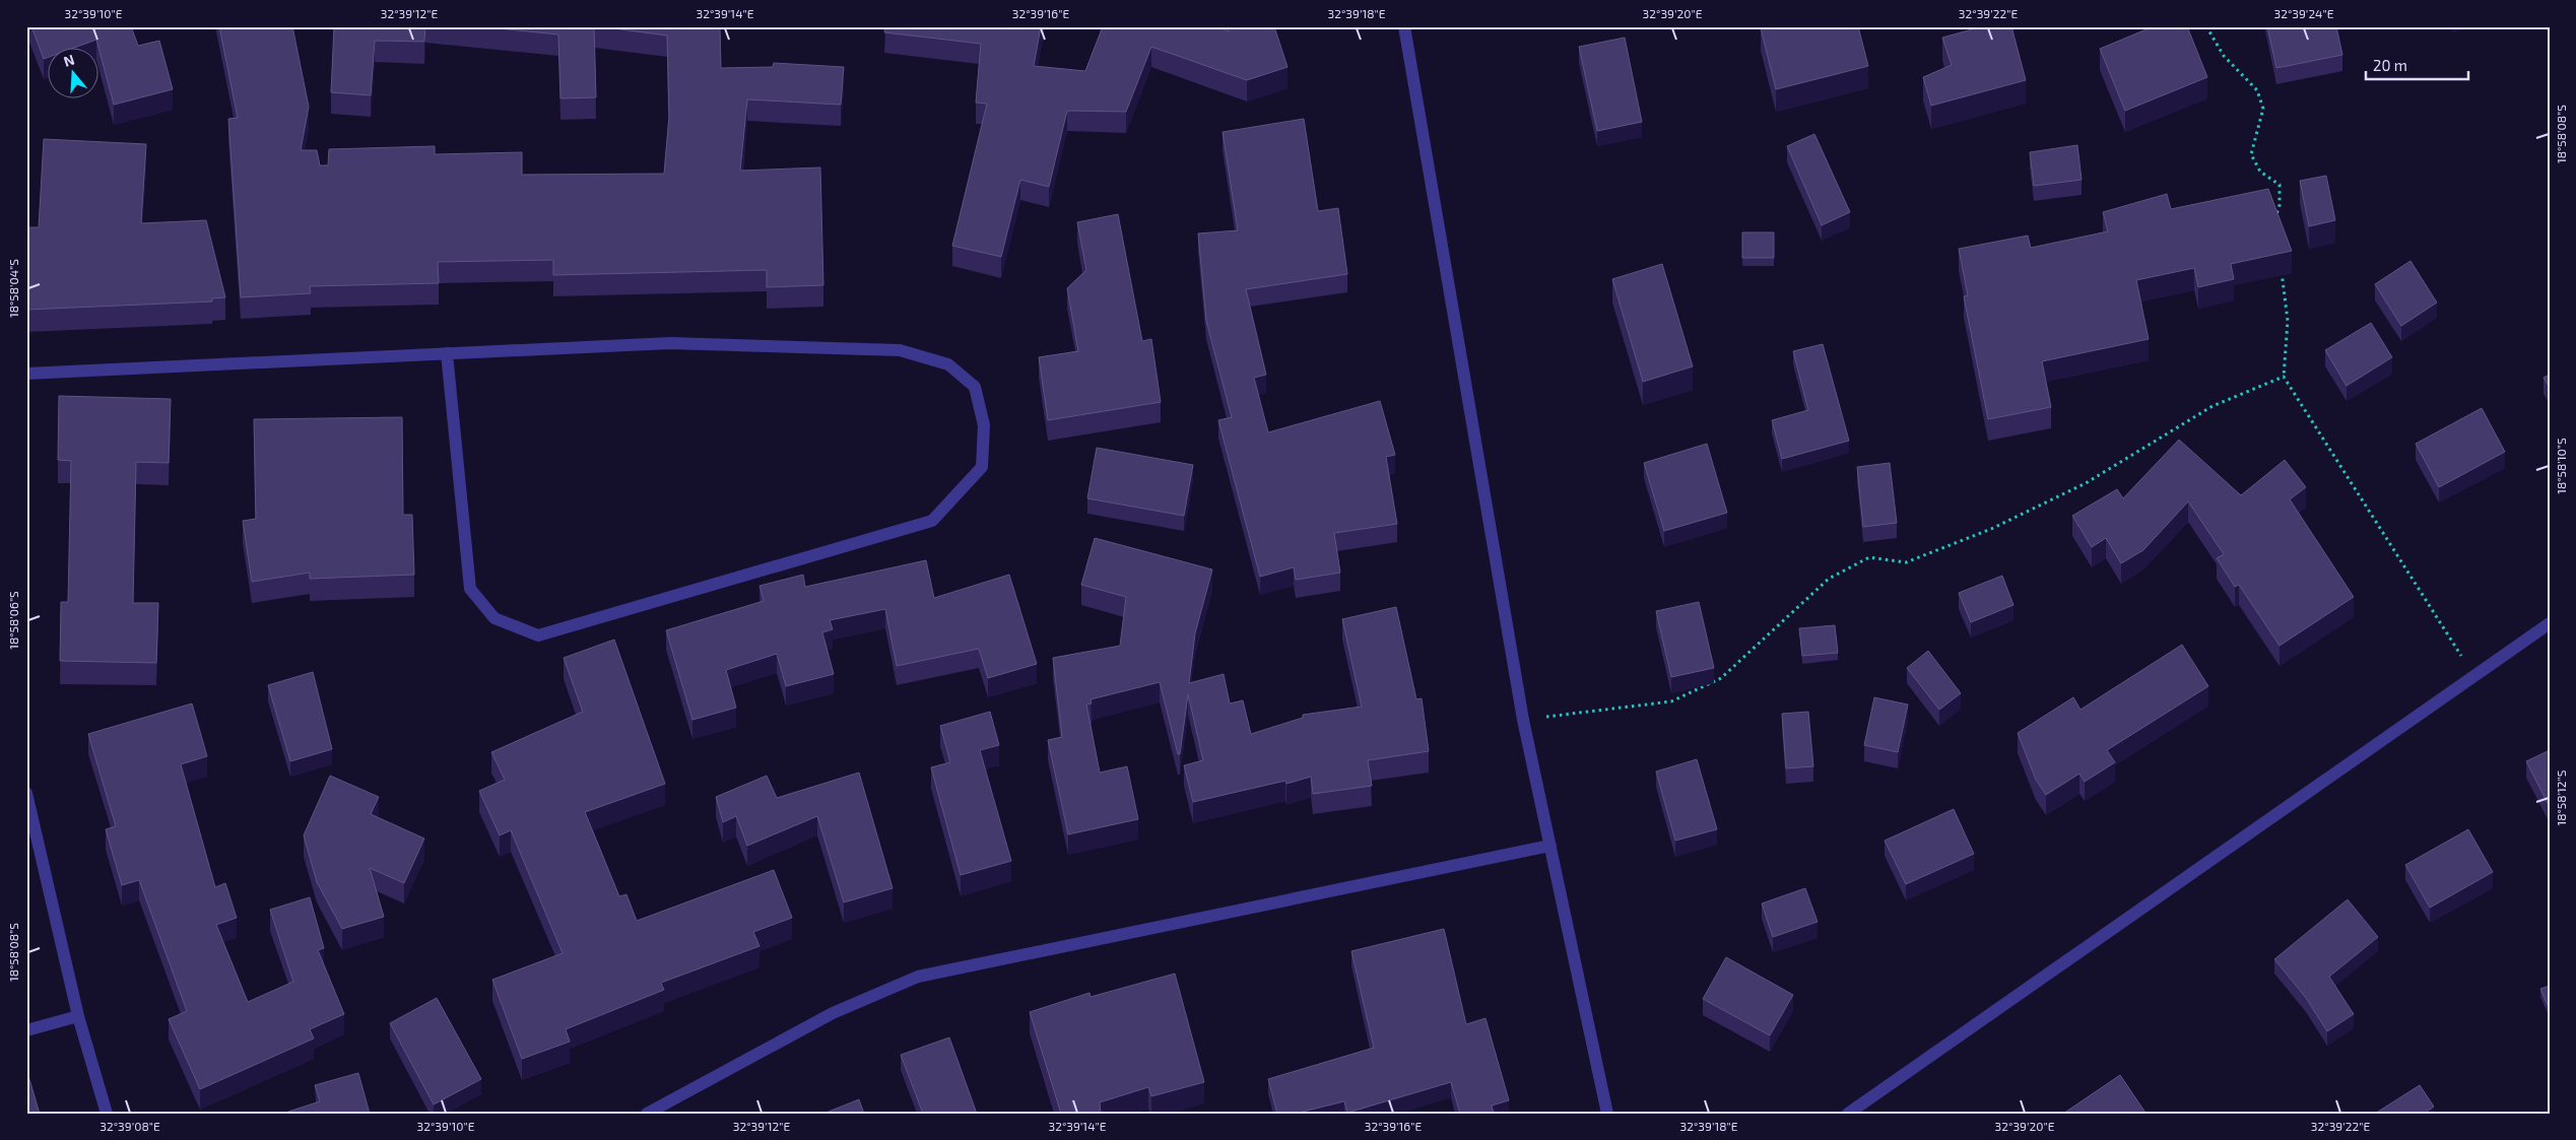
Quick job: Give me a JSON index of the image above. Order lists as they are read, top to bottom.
{
  "scale_bar": "20 m",
  "north": "top",
  "coordinates": [
    "32°39'10\"E",
    "32°39'12\"E",
    "32°39'14\"E",
    "32°39'16\"E",
    "32°39'18\"E",
    "32°39'20\"E",
    "32°39'22\"E",
    "32°39'24\"E",
    "18°58'08\"S",
    "18°58'04\"S",
    "18°58'10\"S",
    "18°58'06\"S",
    "18°58'12\"S",
    "32°39'08\"E"
  ]
}
